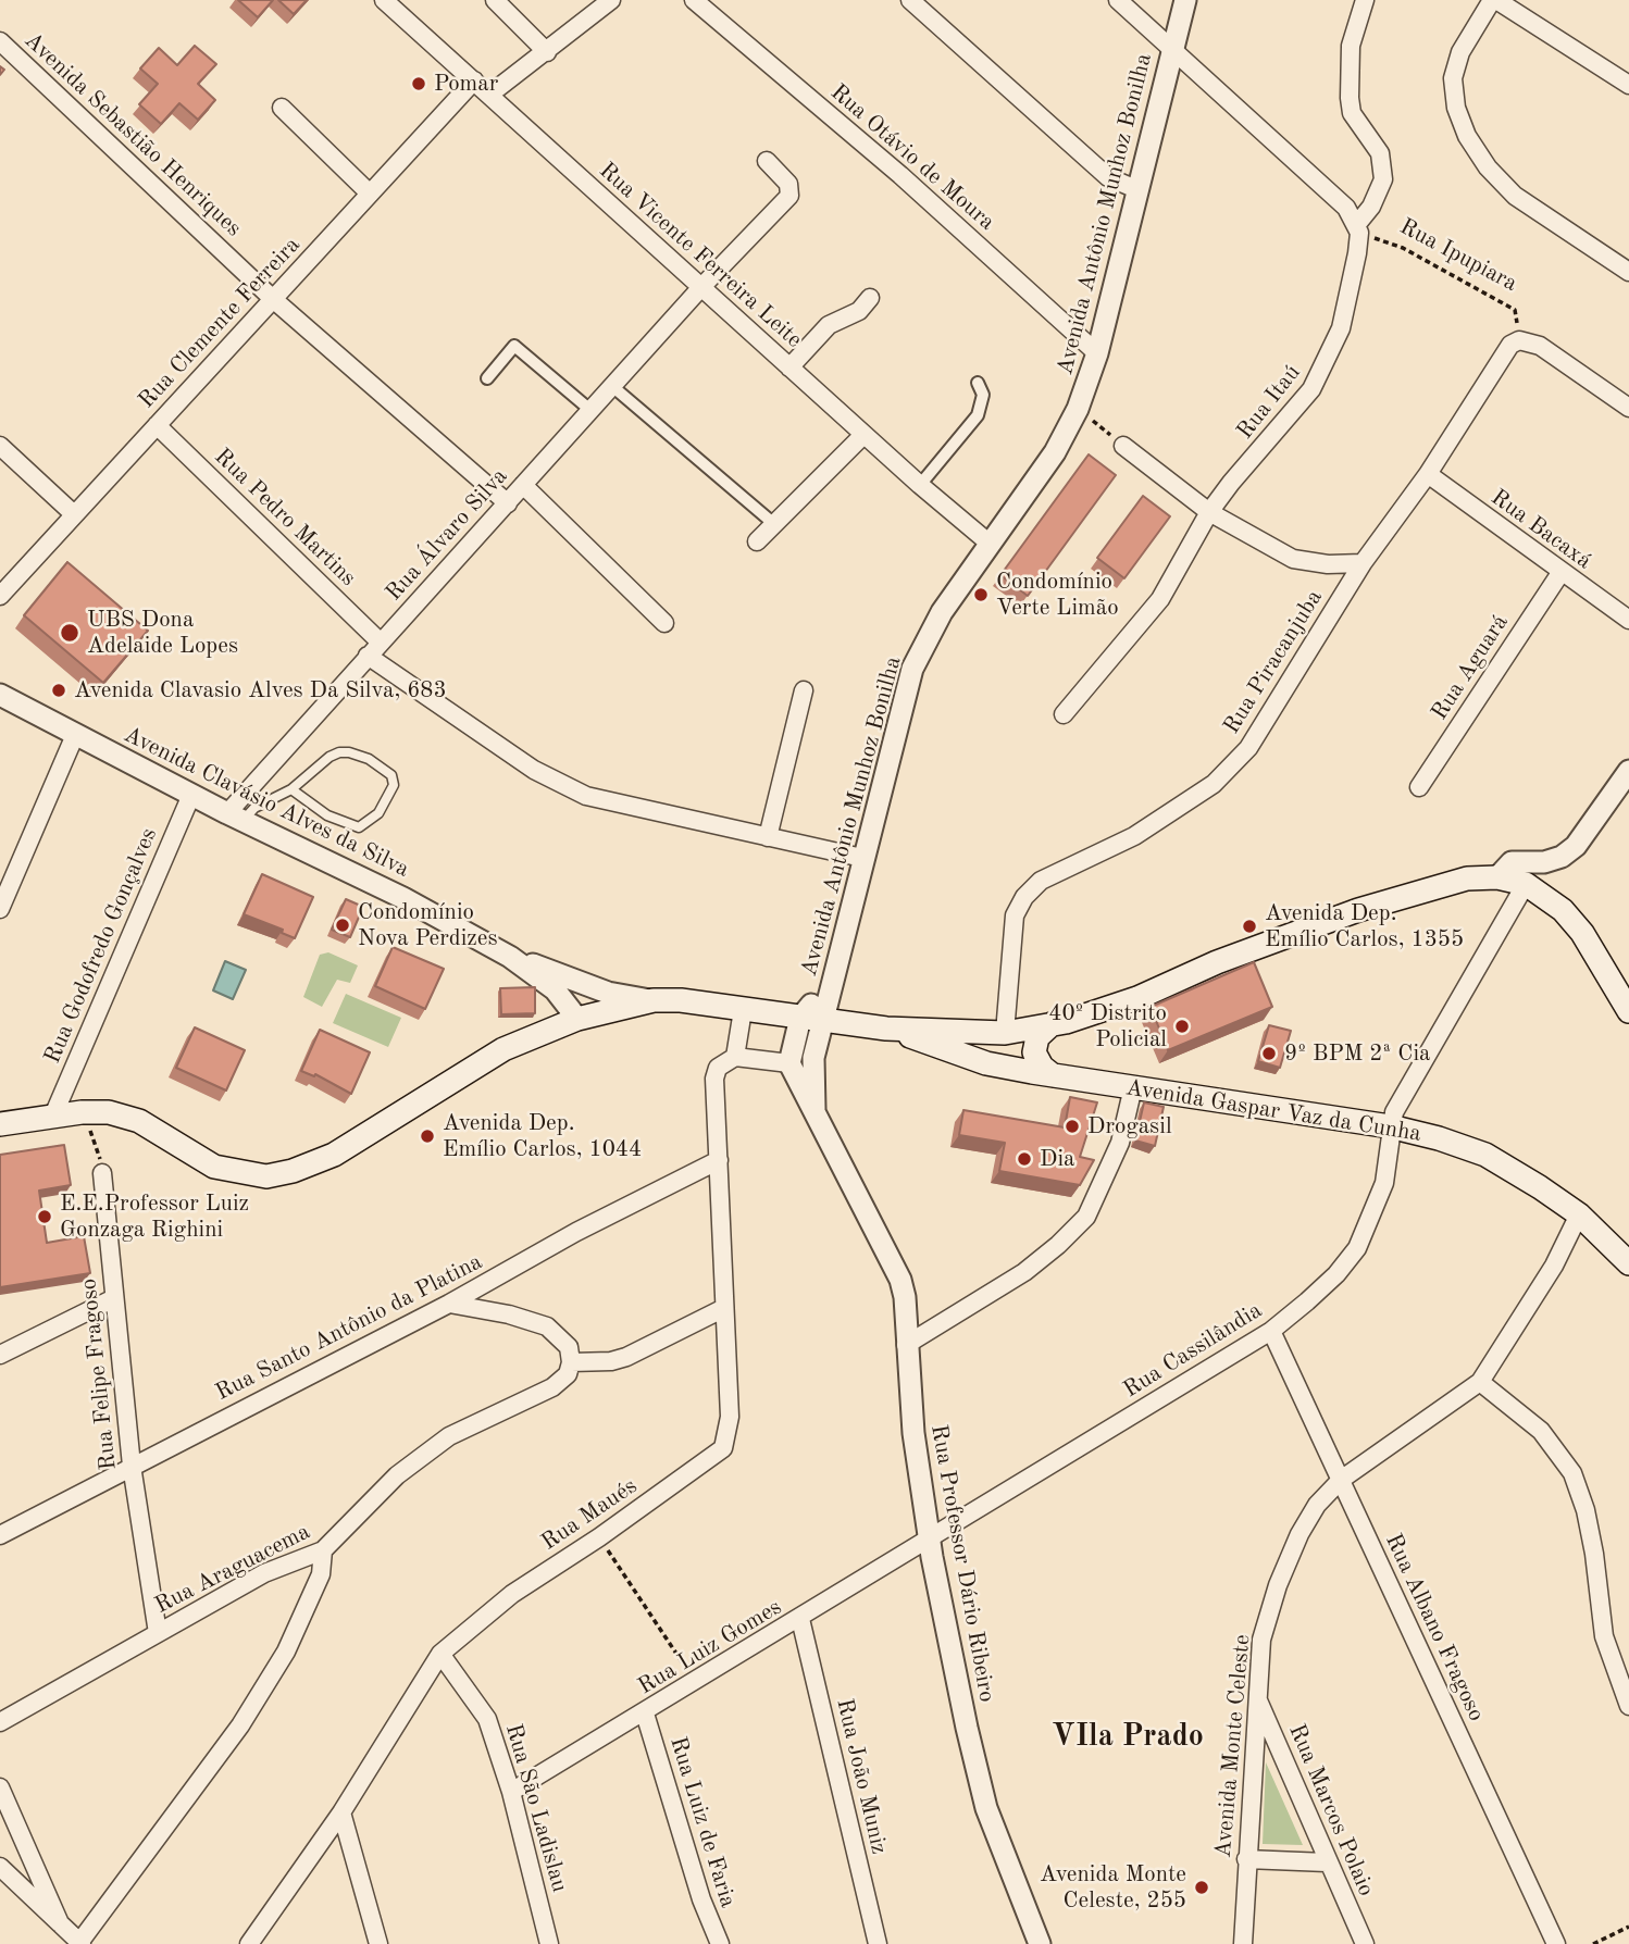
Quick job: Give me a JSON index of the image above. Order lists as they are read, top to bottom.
{
  "streets": {
    "main road": ["Avenida Gaspar Vaz da Cunha"],
    "street": [
      "Avenida Sebastião Henriques",
      "Rua Otávio de Moura",
      "Avenida Antônio Munhoz Bonilha",
      "Rua Vicente Ferreira Leite",
      "Rua Clemente Ferreira",
      "Rua Itaú",
      "Rua Pedro Martins",
      "Rua Bacaxá",
      "Rua Álvaro Silva",
      "Rua Piracanjuba",
      "Rua Aguará",
      "Avenida Clavásio Alves da Silva",
      "Rua Godofredo Gonçalves",
      "Rua Santo Antônio da Platina",
      "Rua Cassilândia",
      "Rua Felipe Fragoso",
      "Rua Maués",
      "Rua Professor Dário Ribeiro",
      "Rua Araguacema",
      "Rua Albano Fragoso",
      "Rua Luiz Gomes",
      "Avenida Monte Celeste",
      "Rua João Muniz",
      "Rua São Ladislau",
      "Rua Marcos Polaio",
      "Rua Luiz de Faria"
    ],
    "path": ["Rua Ipupiara"]
  },
  "crossings": [
    ["Avenida Sebastião Henriques", "Rua Clemente Ferreira"],
    ["Avenida Sebastião Henriques", "Rua Álvaro Silva"],
    ["Rua Otávio de Moura", "Avenida Antônio Munhoz Bonilha"],
    ["Avenida Antônio Munhoz Bonilha", "Rua Vicente Ferreira Leite"],
    ["Avenida Antônio Munhoz Bonilha", "Rua Pedro Martins"],
    ["Avenida Antônio Munhoz Bonilha", "Rua Professor Dário Ribeiro"],
    ["Rua Vicente Ferreira Leite", "Rua Clemente Ferreira"],
    ["Rua Vicente Ferreira Leite", "Rua Álvaro Silva"],
    ["Rua Ipupiara", "Rua Itaú"],
    ["Rua Ipupiara", "Rua Piracanjuba"],
    ["Rua Clemente Ferreira", "Rua Pedro Martins"],
    ["Rua Pedro Martins", "Rua Álvaro Silva"],
    ["Rua Bacaxá", "Rua Piracanjuba"],
    ["Rua Bacaxá", "Rua Aguará"],
    ["Rua Álvaro Silva", "Avenida Clavásio Alves da Silva"],
    ["Avenida Clavásio Alves da Silva", "Rua Godofredo Gonçalves"],
    ["Avenida Gaspar Vaz da Cunha", "Rua Cassilândia"],
    ["Avenida Gaspar Vaz da Cunha", "Avenida Monte Celeste"],
    ["Rua Santo Antônio da Platina", "Rua Felipe Fragoso"],
    ["Rua Santo Antônio da Platina", "Rua Maués"],
    ["Rua Cassilândia", "Rua Professor Dário Ribeiro"],
    ["Rua Cassilândia", "Rua Albano Fragoso"],
    ["Rua Cassilândia", "Rua Luiz Gomes"],
    ["Rua Felipe Fragoso", "Rua Araguacema"],
    ["Rua Maués", "Rua São Ladislau"],
    ["Rua Professor Dário Ribeiro", "Rua Luiz Gomes"],
    ["Rua Albano Fragoso", "Avenida Monte Celeste"],
    ["Rua Luiz Gomes", "Rua João Muniz"],
    ["Rua Luiz Gomes", "Rua São Ladislau"],
    ["Rua Luiz Gomes", "Rua Luiz de Faria"],
    ["Avenida Monte Celeste", "Rua Marcos Polaio"]
  ],
  "districts": ["VIla Prado"],
  "places": [
    "Pomar",
    "Condomínio Verte Limão",
    "UBS Dona Adelaide Lopes",
    "Avenida Clavasio Alves Da Silva, 683",
    "Condomínio Nova Perdizes",
    "Avenida Dep. Emílio Carlos, 1355",
    "40º Distrito Policial",
    "9º BPM 2ª Cia",
    "Drogasil",
    "Avenida Dep. Emílio Carlos, 1044",
    "Dia",
    "E.E.Professor Luiz Gonzaga Righini",
    "Avenida Monte Celeste, 255"
  ]
}
